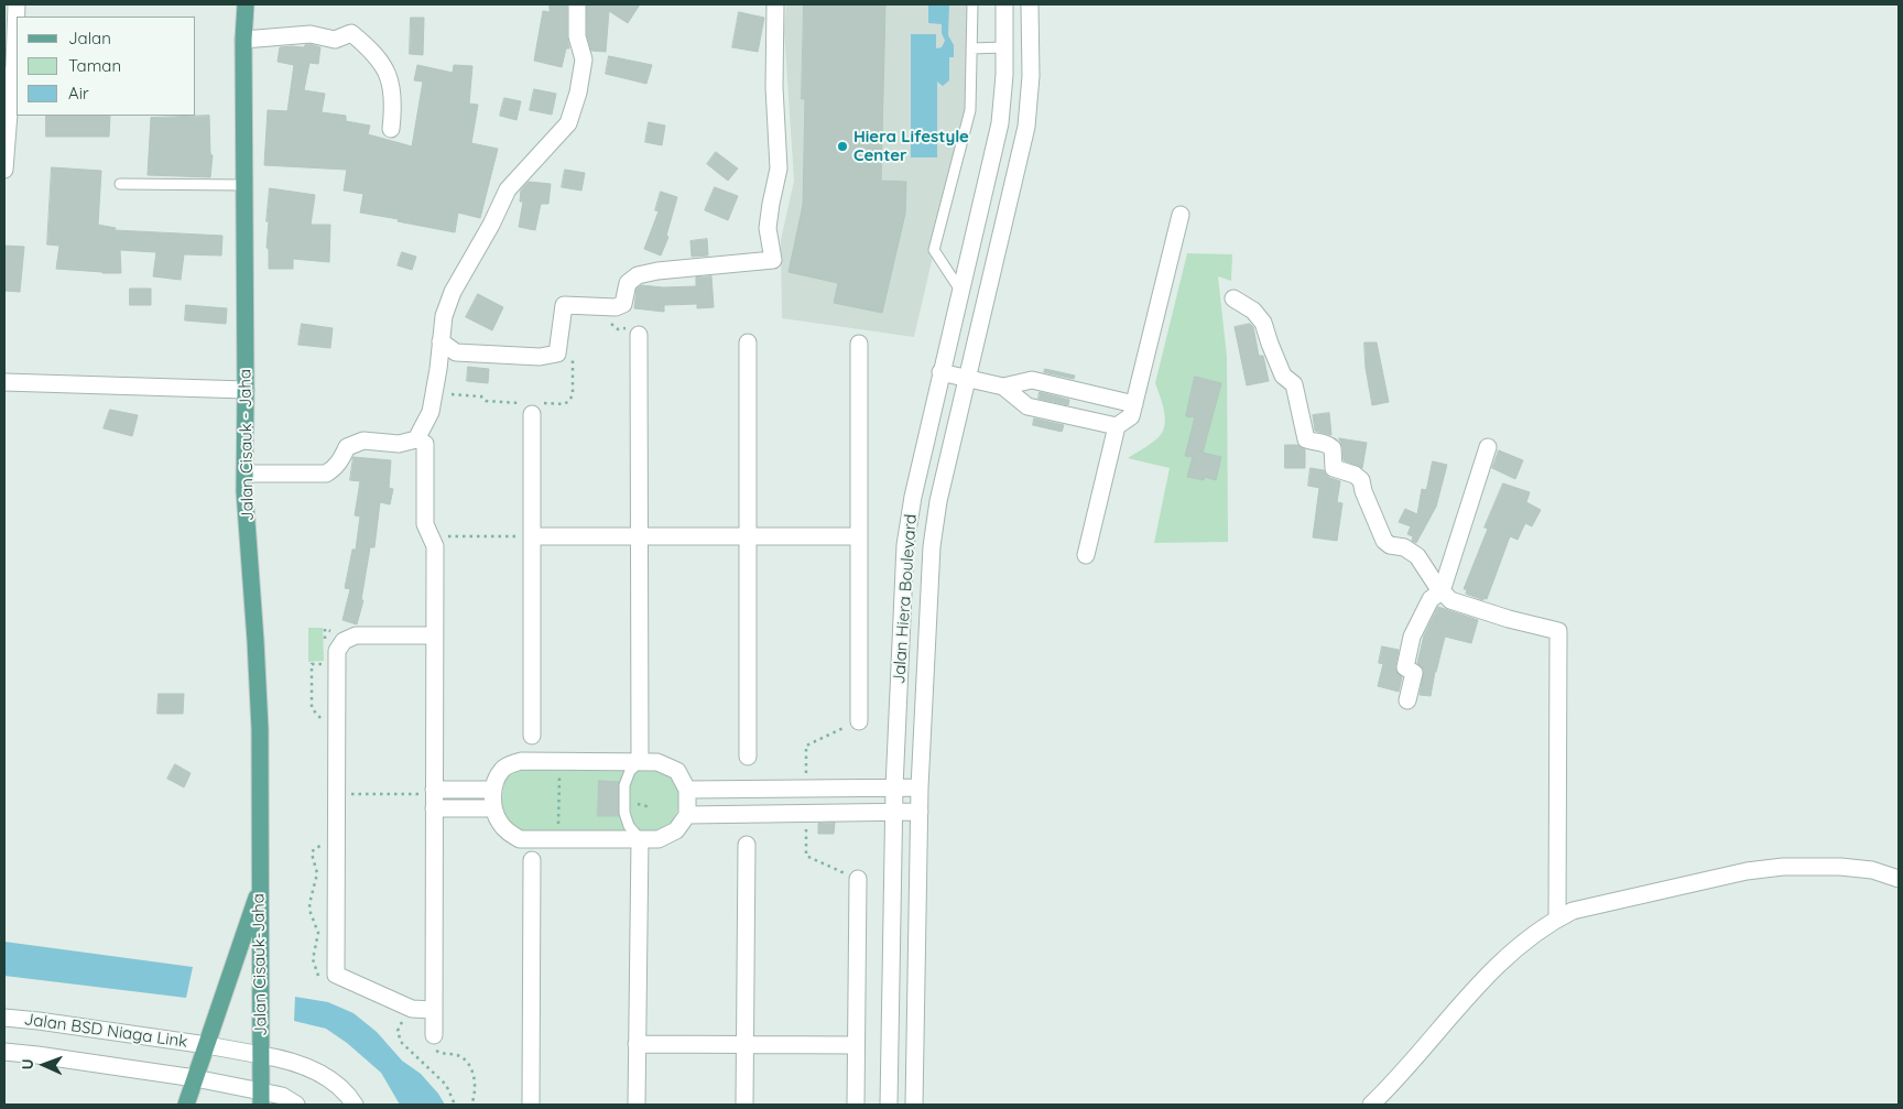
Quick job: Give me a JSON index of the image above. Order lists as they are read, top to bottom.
{
  "streets": {
    "main road": ["Jalan Cisauk - Jaha", "Jalan Cisauk-Jaha"],
    "street": ["Jalan Hiera Boulevard", "Jalan BSD Niaga Link"]
  },
  "crossings": [
    ["Jalan Cisauk - Jaha", "Jalan Cisauk-Jaha"],
    ["Jalan Cisauk-Jaha", "Jalan BSD Niaga Link"]
  ],
  "places": ["Hiera Lifestyle Center"],
  "legend": ["Jalan", "Taman", "Air"],
  "north": "left"
}
